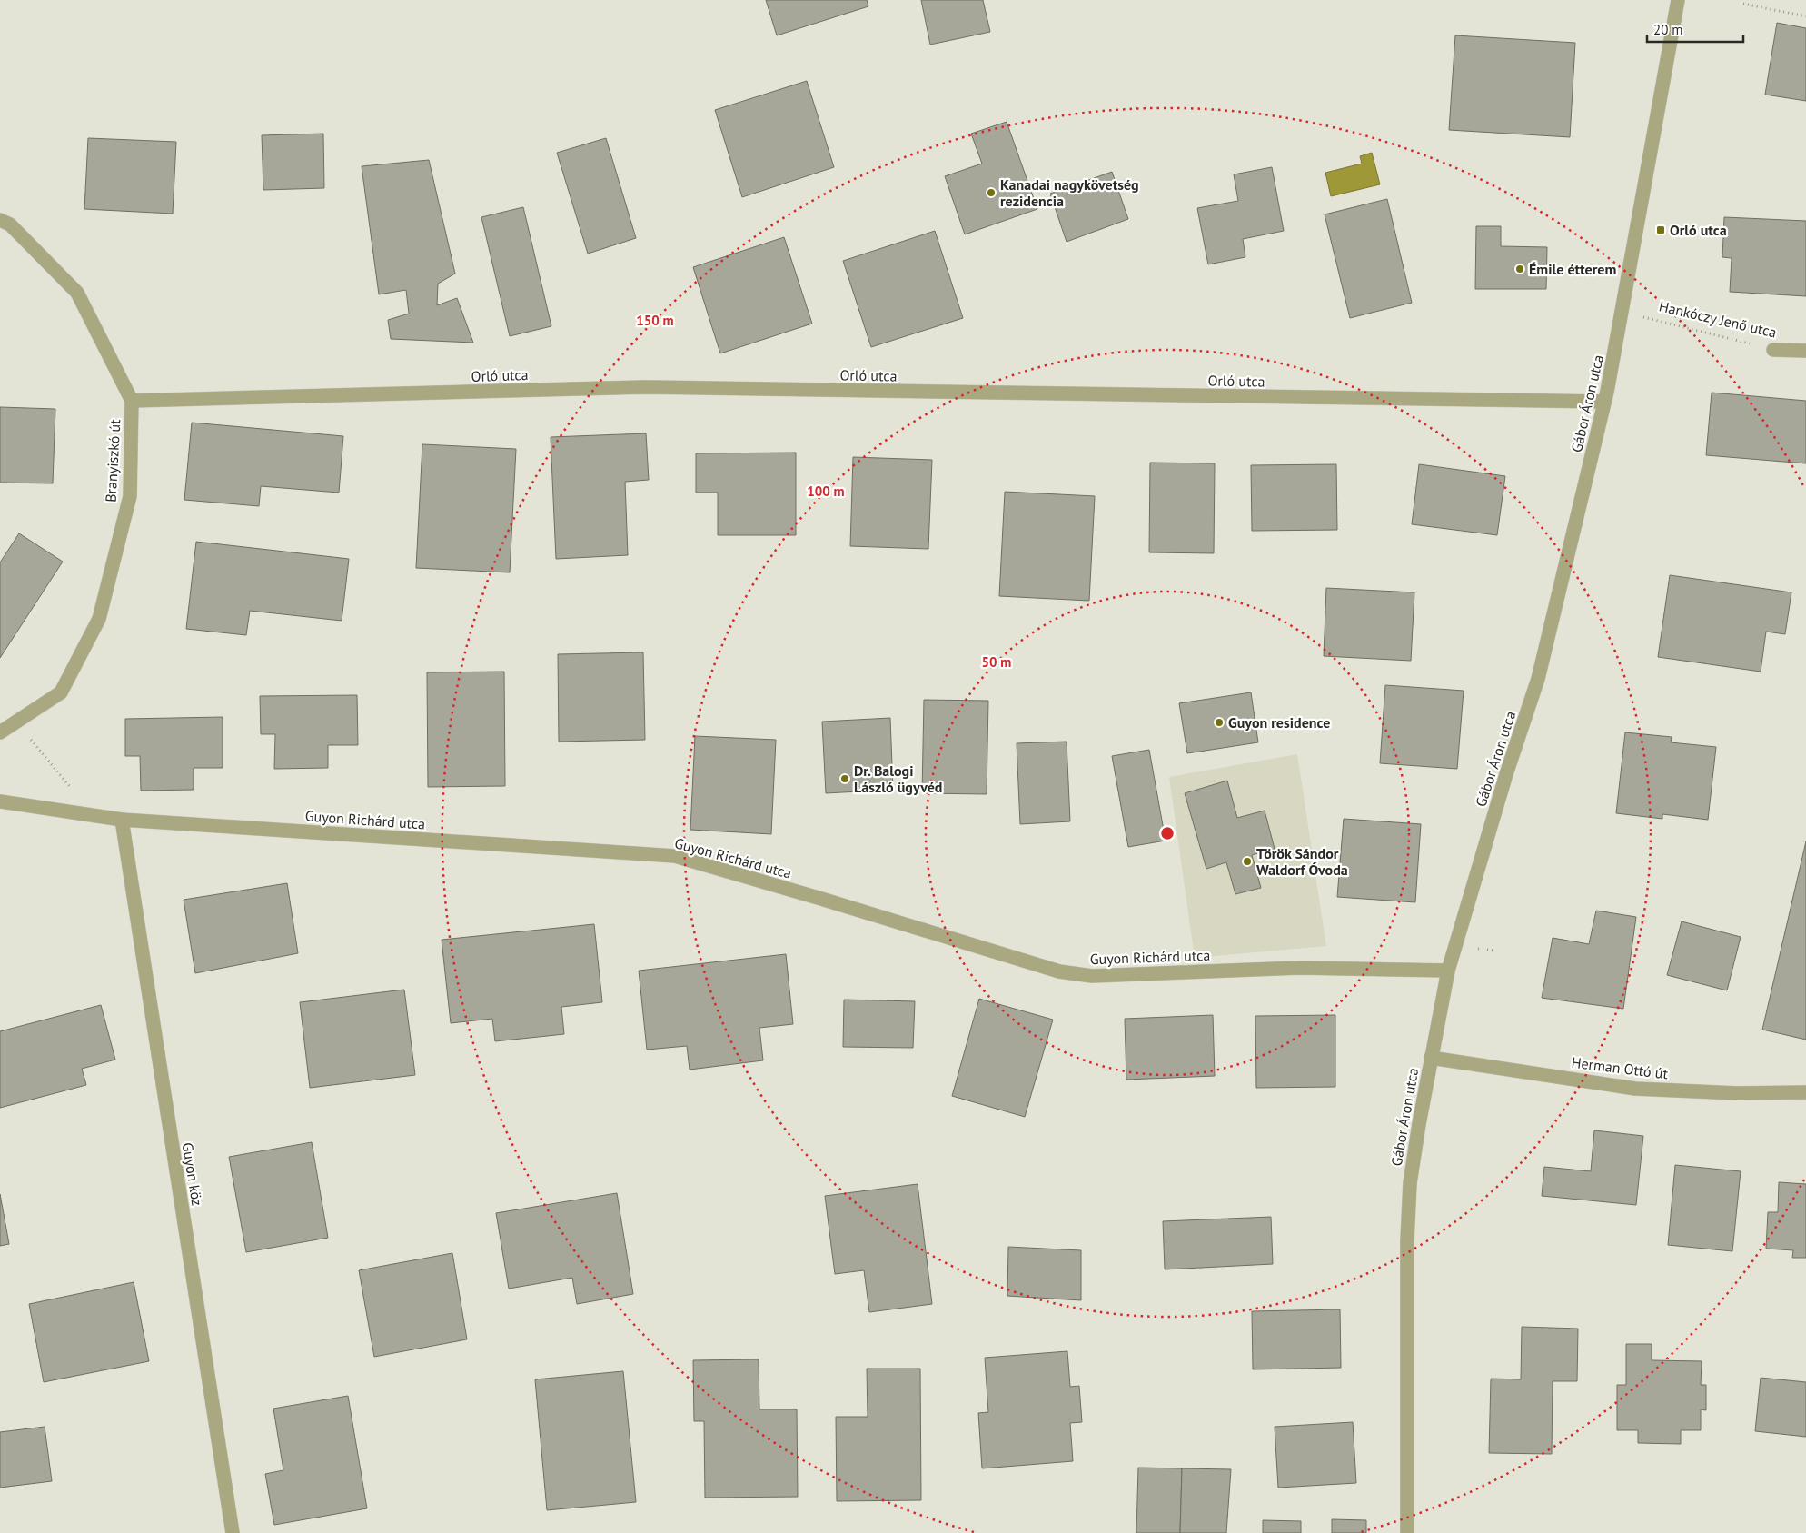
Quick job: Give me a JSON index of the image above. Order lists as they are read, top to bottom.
{
  "streets": {
    "street": [
      "Hankóczy Jenő utca",
      "Orló utca",
      "Gábor Áron utca",
      "Branyiszkó út",
      "Guyon Richárd utca",
      "Herman Ottó út",
      "Guyon köz"
    ]
  },
  "crossings": [
    ["Hankóczy Jenő utca", "Gábor Áron utca"],
    ["Orló utca", "Gábor Áron utca"],
    ["Orló utca", "Branyiszkó út"],
    ["Gábor Áron utca", "Guyon Richárd utca"],
    ["Gábor Áron utca", "Herman Ottó út"],
    ["Guyon Richárd utca", "Guyon köz"]
  ],
  "places": {
    "other": [
      "Kanadai nagykövetség rezidencia",
      "Émile étterem",
      "Guyon residence",
      "Dr. Balogi László ügyvéd",
      "Török Sándor Waldorf Óvoda"
    ],
    "transit": ["Orló utca"]
  },
  "scale_bar": "20 m",
  "rings": ["150 m", "100 m", "50 m"]
}
